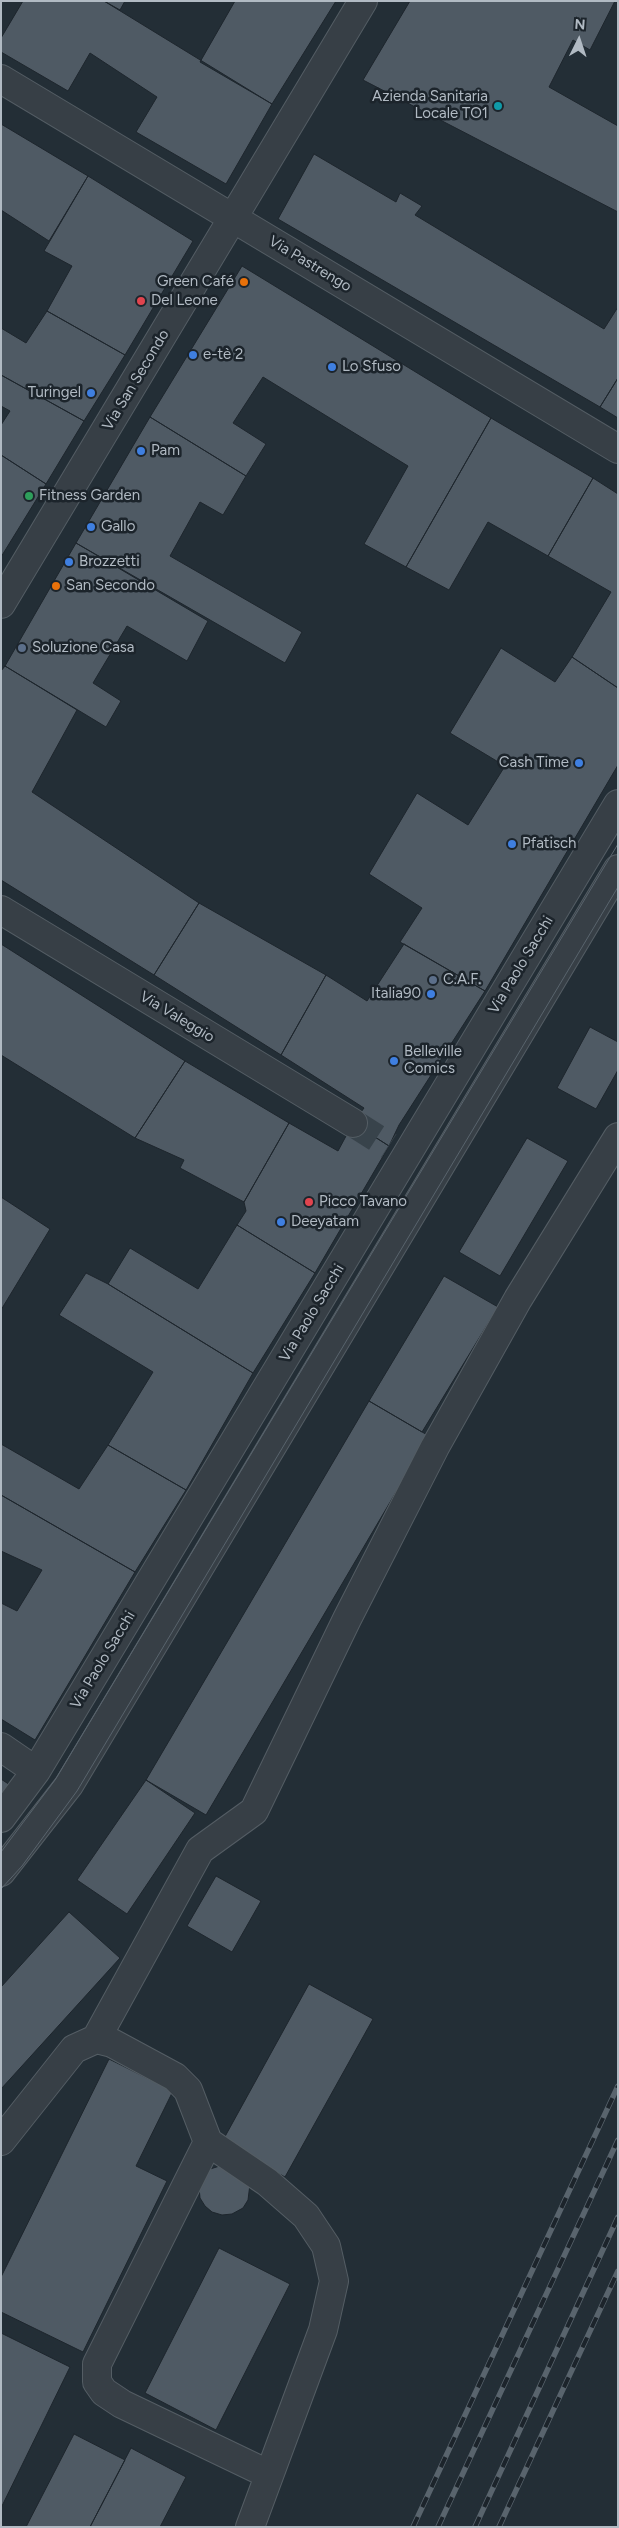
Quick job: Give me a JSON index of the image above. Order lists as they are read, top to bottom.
{
  "streets": {
    "street": [
      "Via Pastrengo",
      "Via San Secondo",
      "Via Paolo Sacchi",
      "Via Valeggio"
    ]
  },
  "crossings": [
    ["Via Pastrengo", "Via San Secondo"]
  ],
  "places": [
    "Azienda Sanitaria Locale TO1",
    "Green Café",
    "Del Leone",
    "e-tè 2",
    "Lo Sfuso",
    "Turingel",
    "Pam",
    "Fitness Garden",
    "Gallo",
    "Brozzetti",
    "San Secondo",
    "Soluzione Casa",
    "Cash Time",
    "Pfatisch",
    "C.A.F.",
    "Italia90",
    "Belleville Comics",
    "Picco Tavano",
    "Deeyatam"
  ],
  "north": "top"
}
